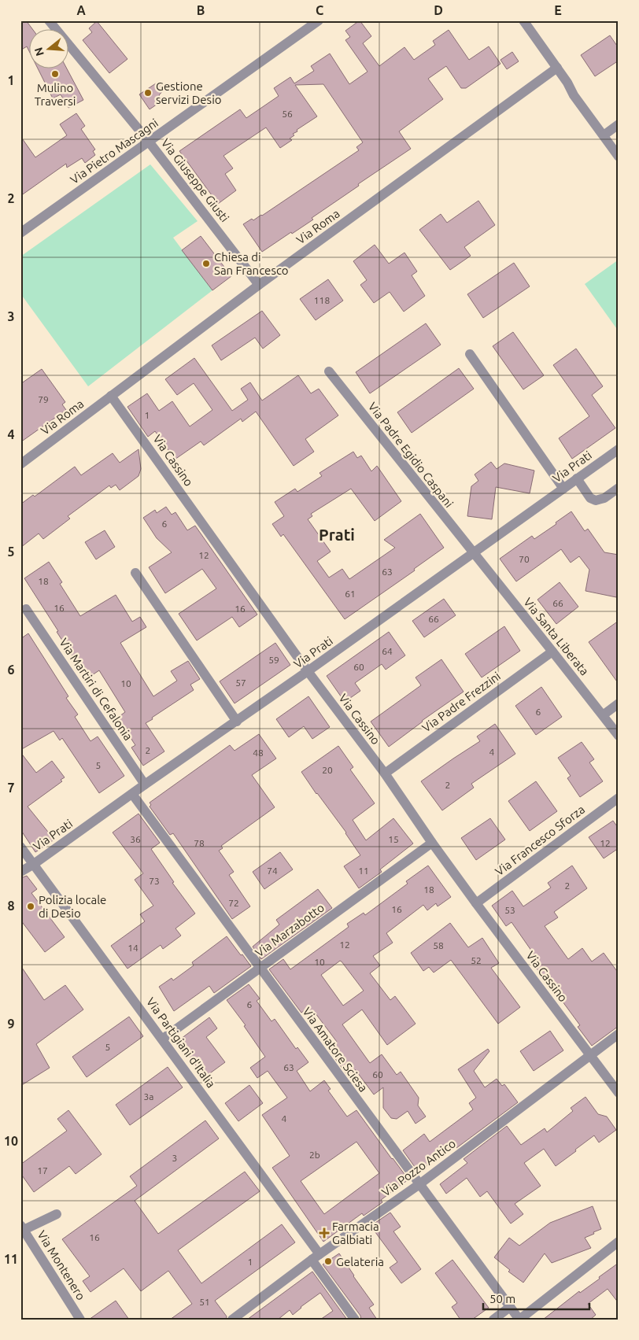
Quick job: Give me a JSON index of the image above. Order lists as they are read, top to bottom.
{
  "streets": {
    "street": [
      "Via Pietro Mascagni",
      "Via Giuseppe Giusti",
      "Via Roma",
      "Via Padre Egidio Caspani",
      "Via Cassino",
      "Via Prati",
      "Via Santa Liberata",
      "Via Martiri di Cefalonia",
      "Via Padre Frezzini",
      "Via Francesco Sforza",
      "Via Marzabotto",
      "Via Partigiani d'Italia",
      "Via Amatore Sciesa",
      "Via Pozzo Antico",
      "Via Montenero"
    ]
  },
  "crossings": [
    ["Via Pietro Mascagni", "Via Giuseppe Giusti"],
    ["Via Giuseppe Giusti", "Via Roma"],
    ["Via Roma", "Via Cassino"],
    ["Via Padre Egidio Caspani", "Via Prati"],
    ["Via Padre Egidio Caspani", "Via Santa Liberata"],
    ["Via Cassino", "Via Prati"],
    ["Via Cassino", "Via Padre Frezzini"],
    ["Via Cassino", "Via Francesco Sforza"],
    ["Via Cassino", "Via Marzabotto"],
    ["Via Cassino", "Via Pozzo Antico"],
    ["Via Prati", "Via Santa Liberata"],
    ["Via Prati", "Via Martiri di Cefalonia"],
    ["Via Prati", "Via Partigiani d'Italia"],
    ["Via Prati", "Via Amatore Sciesa"],
    ["Via Santa Liberata", "Via Padre Frezzini"],
    ["Via Marzabotto", "Via Partigiani d'Italia"],
    ["Via Marzabotto", "Via Amatore Sciesa"],
    ["Via Partigiani d'Italia", "Via Pozzo Antico"],
    ["Via Amatore Sciesa", "Via Pozzo Antico"]
  ],
  "districts": ["Prati"],
  "places": {
    "other": [
      "Mulino Traversi",
      "Gestione servizi Desio",
      "Chiesa di San Francesco",
      "Polizia locale di Desio",
      "Gelateria"
    ],
    "health": ["Farmacia Galbiati"]
  },
  "house_numbers": [
    "56",
    "118",
    "79",
    "1",
    "6",
    "12",
    "70",
    "63",
    "18",
    "61",
    "66",
    "16",
    "16",
    "66",
    "64",
    "59",
    "60",
    "57",
    "10",
    "6",
    "2",
    "4",
    "48",
    "5",
    "20",
    "2",
    "36",
    "15",
    "78",
    "12",
    "74",
    "11",
    "73",
    "2",
    "18",
    "72",
    "16",
    "53",
    "12",
    "58",
    "14",
    "52",
    "10",
    "6",
    "5",
    "63",
    "60",
    "3a",
    "4",
    "2b",
    "3",
    "17",
    "16",
    "1",
    "51"
  ],
  "scale_bar": "50 m",
  "north": "left",
  "grid": {
    "columns": [
      "A",
      "B",
      "C",
      "D",
      "E"
    ],
    "rows": [
      "1",
      "2",
      "3",
      "4",
      "5",
      "6",
      "7",
      "8",
      "9",
      "10",
      "11"
    ]
  }
}
